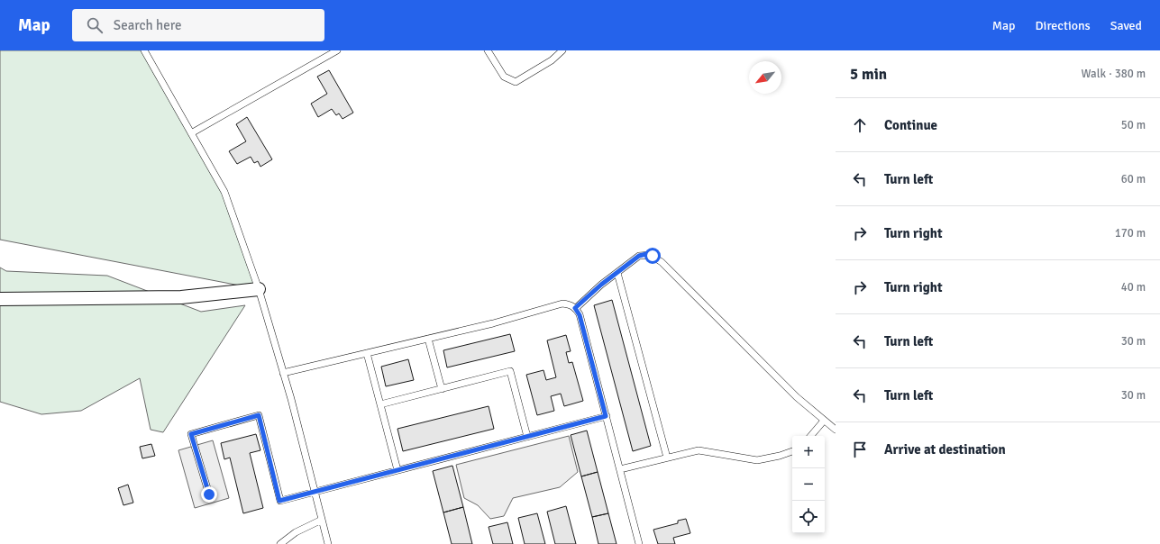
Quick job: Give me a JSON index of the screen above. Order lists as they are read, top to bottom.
{
  "north": "bottom left",
  "page": {
    "header": "Map",
    "search": "Search here",
    "nav": ["Map", "Directions", "Saved"],
    "heading": ["5 min", "Walk · 380 m"],
    "list": [
      ["Continue", "50 m"],
      ["Turn left", "60 m"],
      ["Turn right", "170 m"],
      ["Turn right", "40 m"],
      ["Turn left", "30 m"],
      ["Turn left", "30 m"],
      "Arrive at destination"
    ],
    "map_buttons": ["+", "−"]
  }
}
